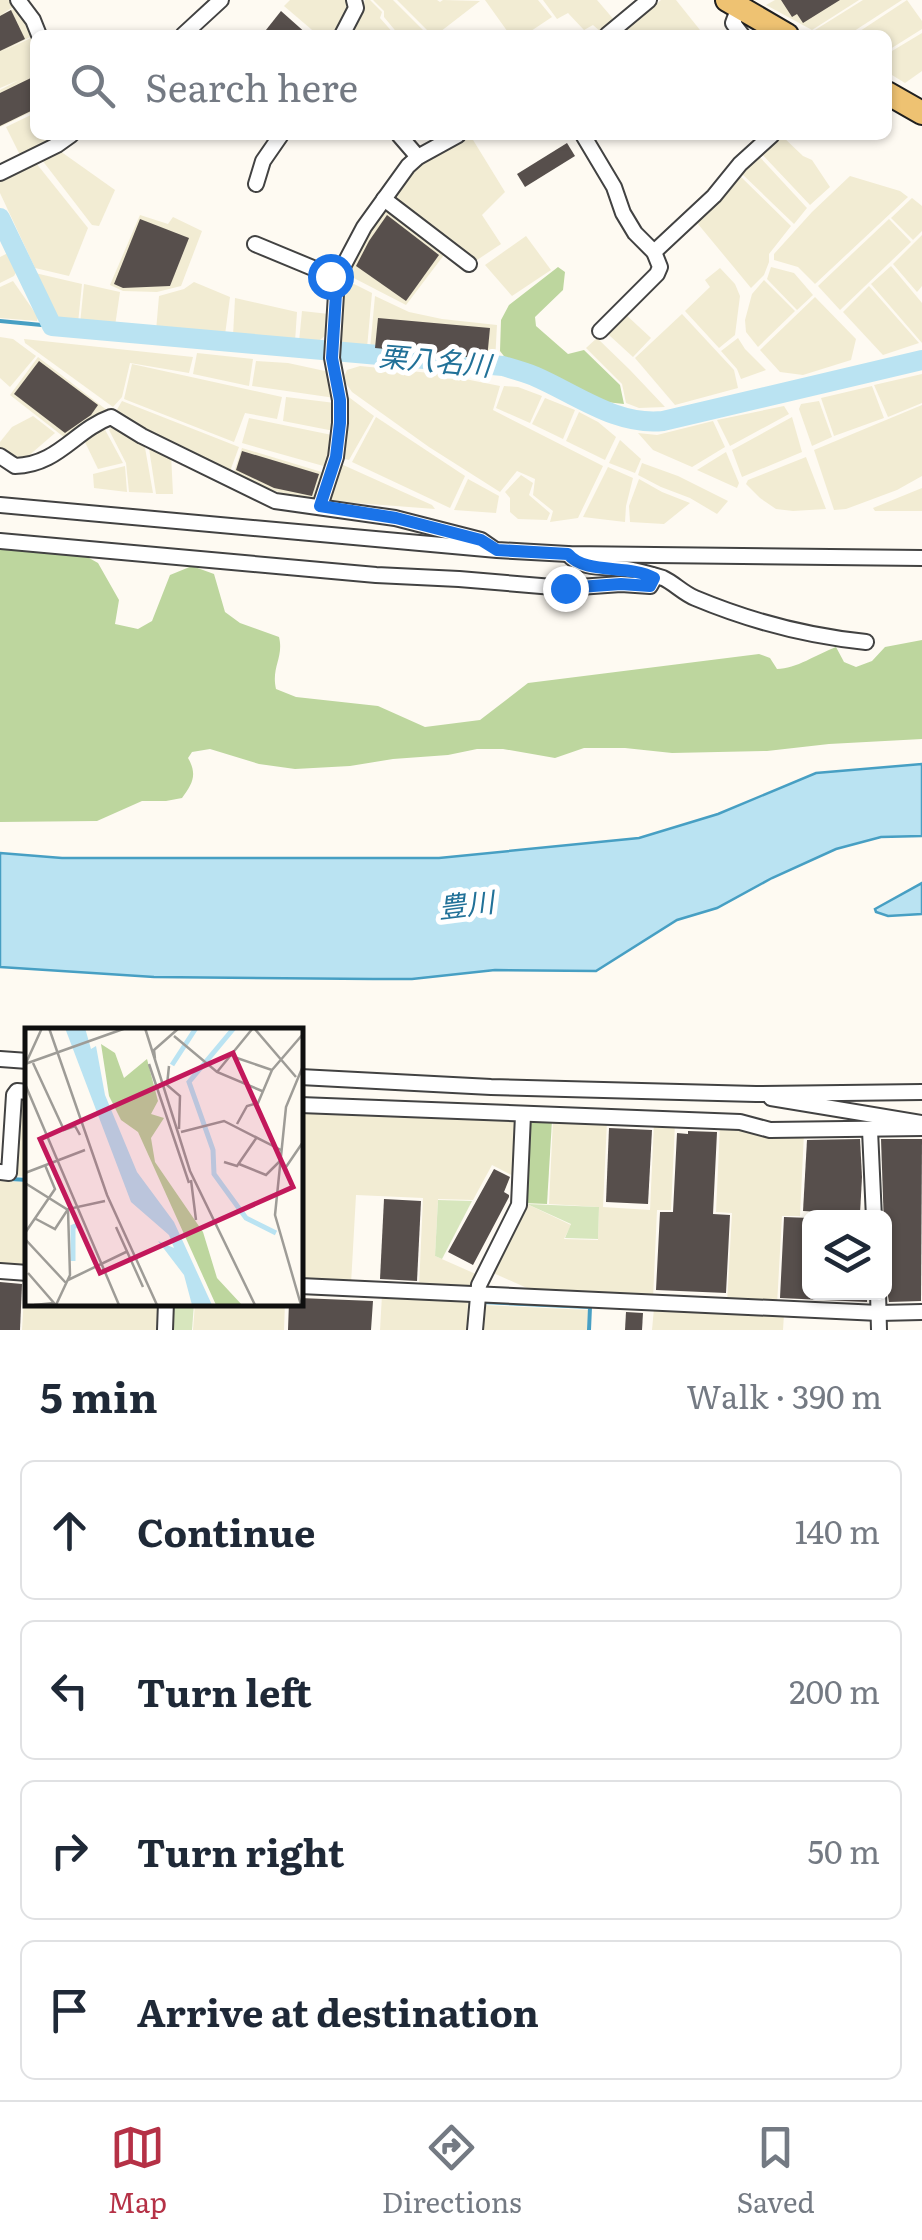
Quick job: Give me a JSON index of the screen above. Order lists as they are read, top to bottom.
{
  "water": ["栗八名川", "豊川"],
  "page": {
    "search": "Search here",
    "heading": ["5 min", "Walk · 390 m"],
    "list": [
      ["Continue", "140 m"],
      ["Turn left", "200 m"],
      ["Turn right", "50 m"],
      "Arrive at destination"
    ],
    "nav": ["Map", "Directions", "Saved"]
  }
}
